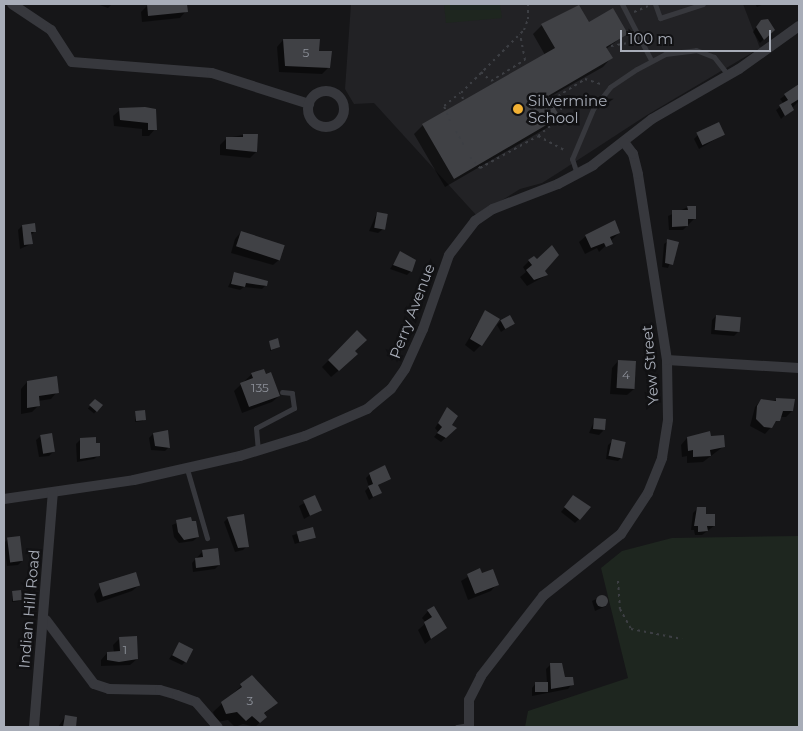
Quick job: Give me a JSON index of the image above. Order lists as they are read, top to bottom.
{
  "streets": {
    "street": ["Perry Avenue", "Yew Street", "Indian Hill Road"]
  },
  "crossings": [
    ["Perry Avenue", "Yew Street"],
    ["Perry Avenue", "Indian Hill Road"]
  ],
  "places": ["Silvermine School"],
  "house_numbers": [
    "5",
    "4",
    "135",
    "1",
    "3"
  ],
  "scale_bar": "100 m"
}
